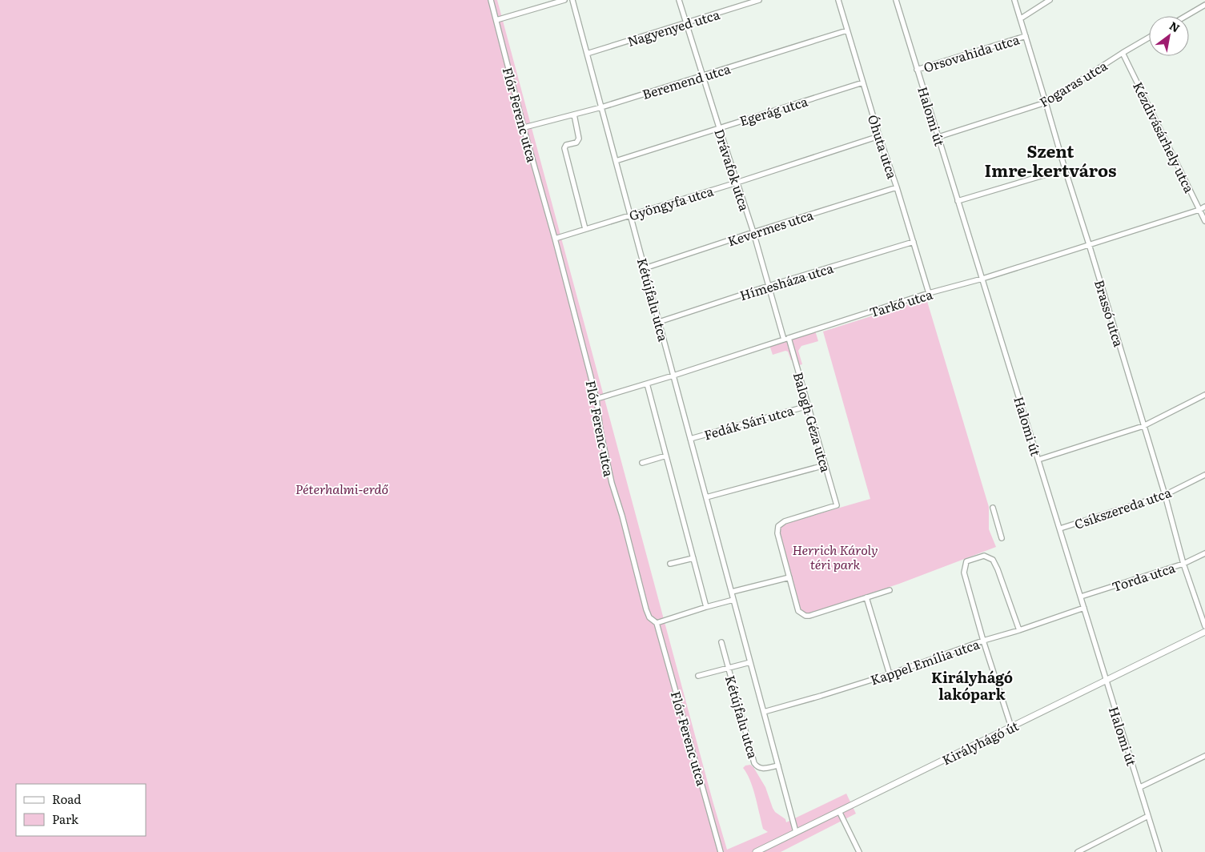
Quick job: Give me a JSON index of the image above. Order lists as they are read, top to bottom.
{
  "streets": {
    "street": [
      "Nagyenyed utca",
      "Orsovahida utca",
      "Beremend utca",
      "Fogaras utca",
      "Egerág utca",
      "Flór Ferenc utca",
      "Halomi út",
      "Kézdivásárhely utca",
      "Óhuta utca",
      "Drávafok utca",
      "Gyöngyfa utca",
      "Kevermes utca",
      "Hímesháza utca",
      "Kétújfalu utca",
      "Tarkő utca",
      "Brassó utca",
      "Fedák Sári utca",
      "Balogh Géza utca",
      "Csíkszereda utca",
      "Torda utca",
      "Kappel Emília utca",
      "Királyhágó út"
    ]
  },
  "crossings": [
    ["Nagyenyed utca", "Drávafok utca"],
    ["Nagyenyed utca", "Kétújfalu utca"],
    ["Orsovahida utca", "Halomi út"],
    ["Orsovahida utca", "Brassó utca"],
    ["Beremend utca", "Flór Ferenc utca"],
    ["Beremend utca", "Óhuta utca"],
    ["Beremend utca", "Drávafok utca"],
    ["Beremend utca", "Kétújfalu utca"],
    ["Fogaras utca", "Halomi út"],
    ["Fogaras utca", "Kézdivásárhely utca"],
    ["Fogaras utca", "Brassó utca"],
    ["Egerág utca", "Óhuta utca"],
    ["Egerág utca", "Drávafok utca"],
    ["Egerág utca", "Kétújfalu utca"],
    ["Flór Ferenc utca", "Gyöngyfa utca"],
    ["Flór Ferenc utca", "Tarkő utca"],
    ["Halomi út", "Tarkő utca"],
    ["Halomi út", "Csíkszereda utca"],
    ["Halomi út", "Torda utca"],
    ["Halomi út", "Kappel Emília utca"],
    ["Halomi út", "Királyhágó út"],
    ["Kézdivásárhely utca", "Tarkő utca"],
    ["Óhuta utca", "Gyöngyfa utca"],
    ["Óhuta utca", "Kevermes utca"],
    ["Óhuta utca", "Hímesháza utca"],
    ["Óhuta utca", "Tarkő utca"],
    ["Drávafok utca", "Gyöngyfa utca"],
    ["Drávafok utca", "Kevermes utca"],
    ["Drávafok utca", "Hímesháza utca"],
    ["Drávafok utca", "Tarkő utca"],
    ["Drávafok utca", "Balogh Géza utca"],
    ["Gyöngyfa utca", "Kétújfalu utca"],
    ["Kevermes utca", "Kétújfalu utca"],
    ["Hímesháza utca", "Kétújfalu utca"],
    ["Kétújfalu utca", "Tarkő utca"],
    ["Kétújfalu utca", "Fedák Sári utca"],
    ["Kétújfalu utca", "Kappel Emília utca"],
    ["Kétújfalu utca", "Királyhágó út"],
    ["Tarkő utca", "Brassó utca"],
    ["Tarkő utca", "Balogh Géza utca"],
    ["Brassó utca", "Csíkszereda utca"],
    ["Brassó utca", "Torda utca"],
    ["Fedák Sári utca", "Balogh Géza utca"]
  ],
  "districts": ["Szent Imre-kertváros", "Királyhágó lakópark"],
  "parks": ["Péterhalmi-erdő", "Herrich Károly téri park"],
  "legend": ["Road", "Park"],
  "north": "top right"
}
